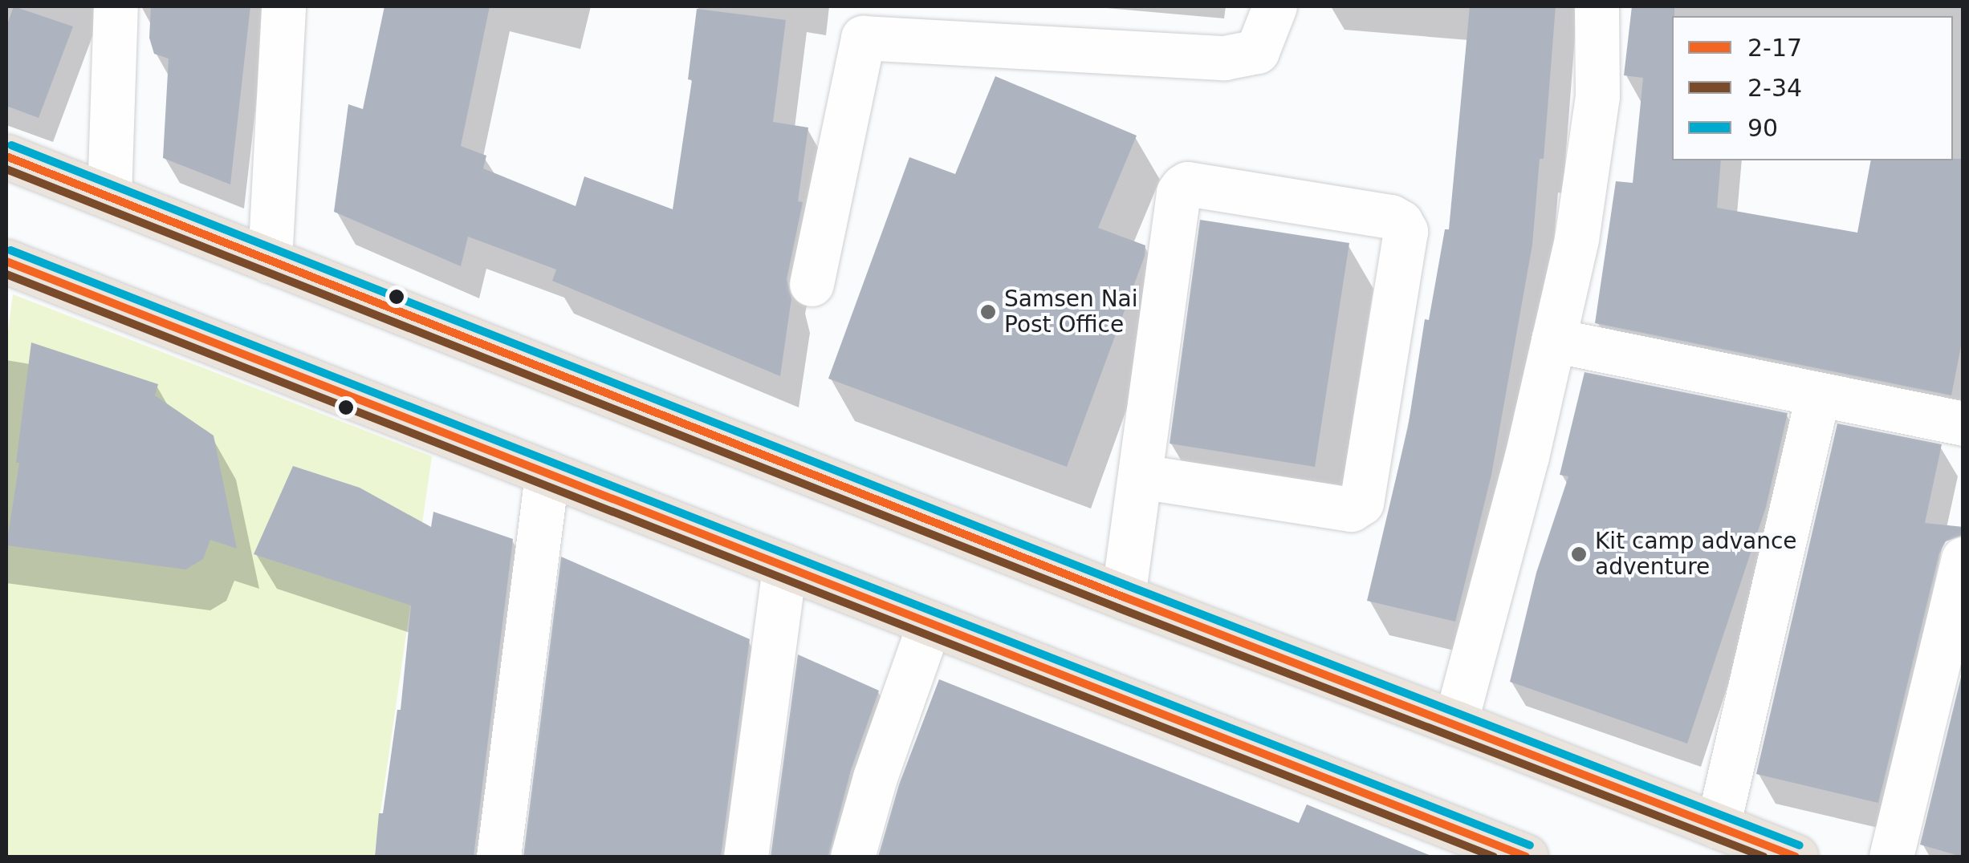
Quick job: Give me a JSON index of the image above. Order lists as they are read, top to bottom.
{
  "places": ["Samsen Nai Post Office", "Kit camp advance adventure"],
  "lines": ["transit line 90", "transit line 2-17", "transit line 2-34"],
  "legend": ["2-17", "2-34", "90"]
}
